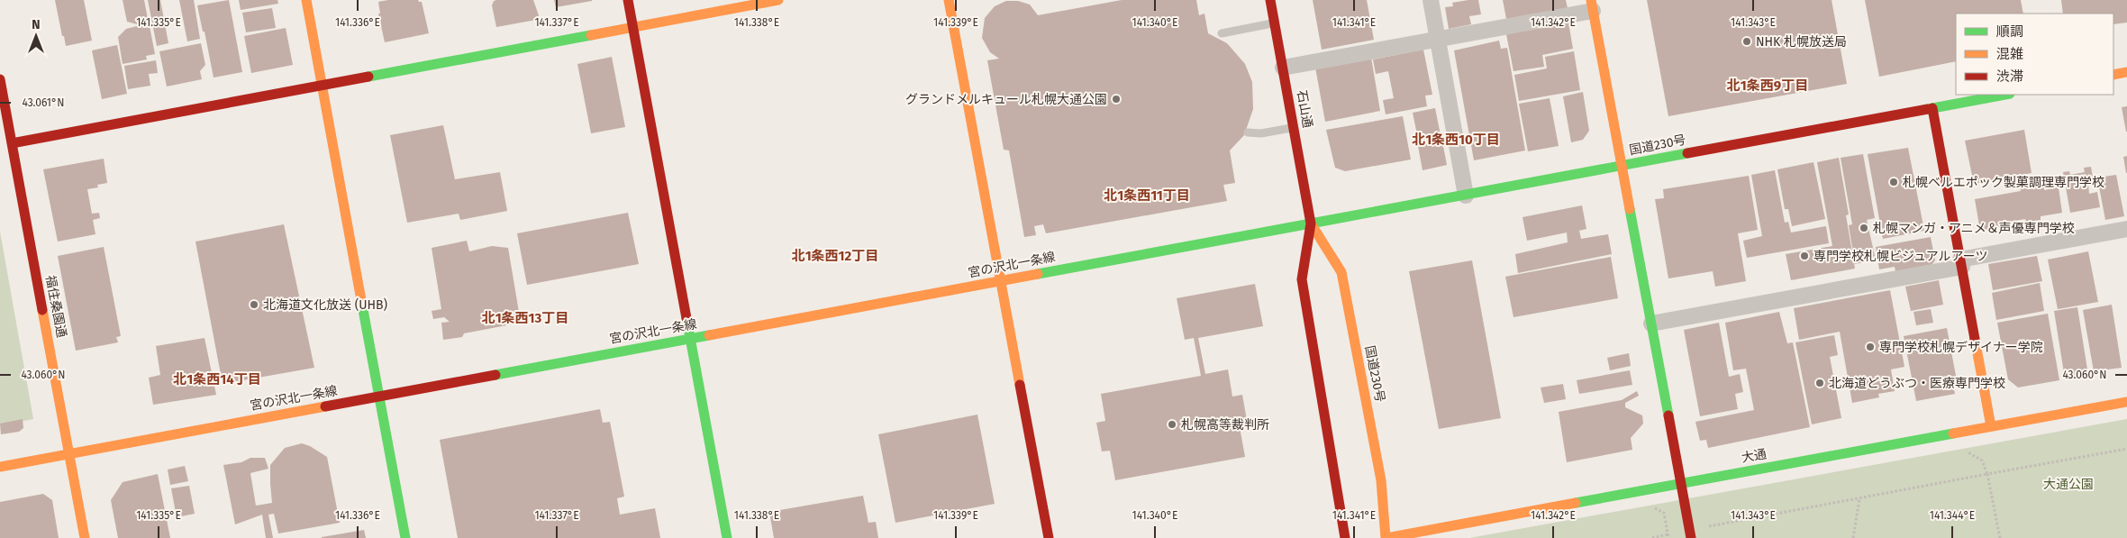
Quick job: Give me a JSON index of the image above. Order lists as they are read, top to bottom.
{
  "streets": {
    "main road": [
      "石山通",
      "国道230号",
      "宮の沢北一条線",
      "福住桑園通",
      "大通"
    ]
  },
  "crossings": [
    ["石山通", "国道230号"],
    ["石山通", "宮の沢北一条線"],
    ["国道230号", "宮の沢北一条線"],
    ["国道230号", "大通"],
    ["宮の沢北一条線", "福住桑園通"]
  ],
  "districts": [
    "北1条西9丁目",
    "北1条西10丁目",
    "北1条西11丁目",
    "北1条西12丁目",
    "北1条西13丁目",
    "北1条西14丁目"
  ],
  "parks": ["大通公園"],
  "places": [
    "NHK 札幌放送局",
    "グランドメルキュール札幌大通公園",
    "札幌ベルエポック製菓調理専門学校",
    "札幌マンガ・アニメ＆声優専門学校",
    "専門学校札幌ビジュアルアーツ",
    "北海道文化放送 (UHB)",
    "専門学校札幌デザイナー学院",
    "北海道どうぶつ・医療専門学校",
    "札幌高等裁判所"
  ],
  "legend": ["順調", "混雑", "渋滞"],
  "north": "top",
  "coordinates": [
    "141.335°E",
    "141.336°E",
    "141.337°E",
    "141.338°E",
    "141.339°E",
    "141.340°E",
    "141.341°E",
    "141.342°E",
    "141.343°E",
    "43.061°N",
    "43.060°N",
    "141.344°E"
  ]
}
